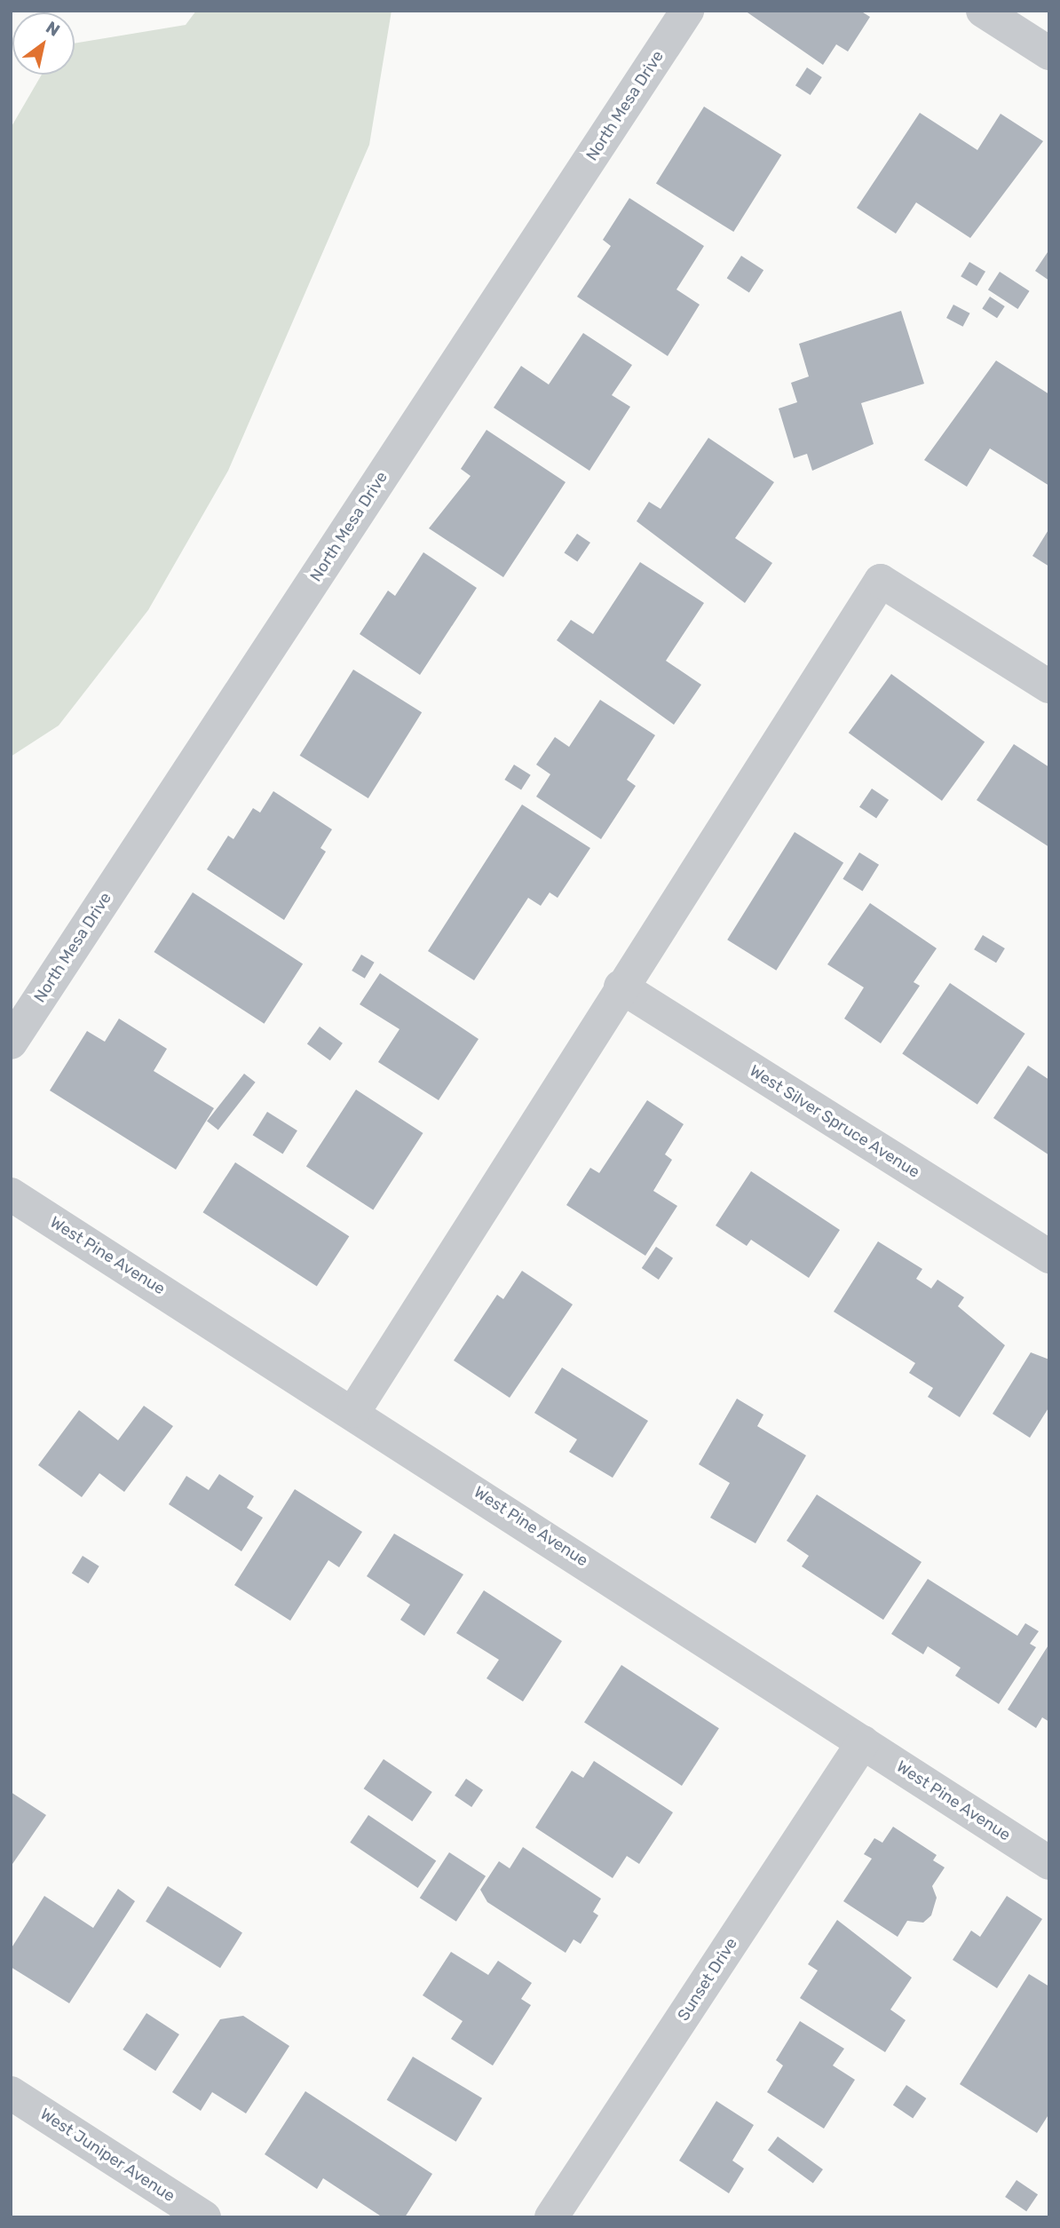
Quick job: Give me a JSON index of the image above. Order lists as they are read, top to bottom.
{
  "streets": {
    "street": [
      "North Mesa Drive",
      "West Silver Spruce Avenue",
      "West Pine Avenue",
      "Sunset Drive",
      "West Juniper Avenue"
    ]
  },
  "crossings": [
    ["West Pine Avenue", "Sunset Drive"]
  ],
  "north": "top right"
}
